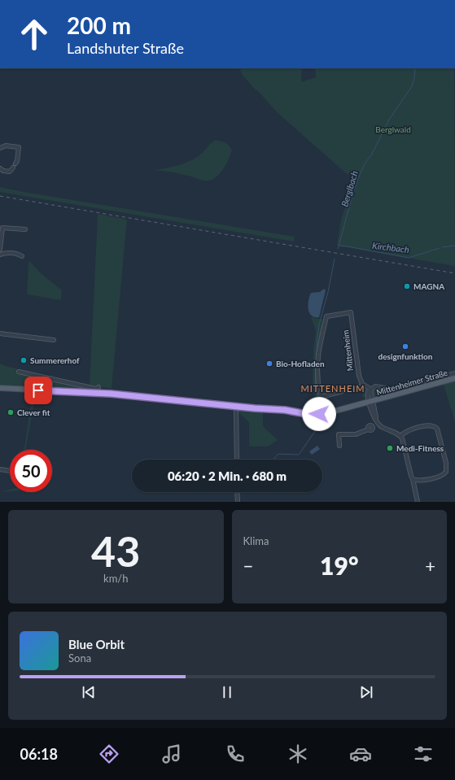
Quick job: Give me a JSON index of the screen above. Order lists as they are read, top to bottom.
{
  "streets": {
    "main road": ["Mittenheimer Straße"],
    "street": ["Mittenheim"]
  },
  "districts": ["MITTENHEIM"],
  "water": ["Berglbach", "Kirchbach"],
  "parks": ["Berglwald"],
  "places": [
    "MAGNA",
    "designfunktion",
    "Summererhof",
    "Bio-Hofladen",
    "Clever fit",
    "Medi-Fitness"
  ],
  "page": {
    "turn": ["200 m", "Landshuter Straße"],
    "limit": "50",
    "trip": "06:20 · 2 Min. · 680 m",
    "tile": [
      ["43", "km/h"],
      "Klima"
    ],
    "heat": ["−", "19°", "+"],
    "song": ["Blue Orbit", "Sona"],
    "tabs": "06:18"
  }
}
